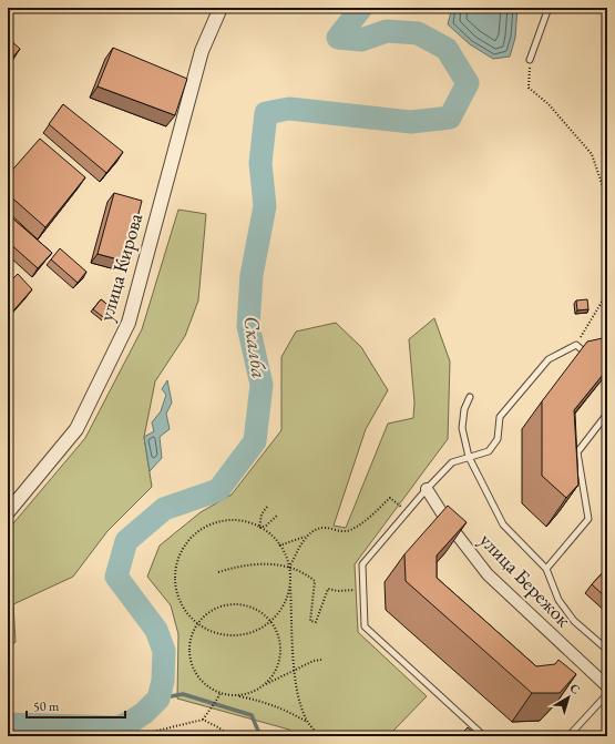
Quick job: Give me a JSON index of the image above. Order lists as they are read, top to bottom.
{
  "streets": {
    "street": ["улица Кирова", "улица Бережок"]
  },
  "water": ["Скалба"],
  "scale_bar": "50 m",
  "north": "top right"
}
